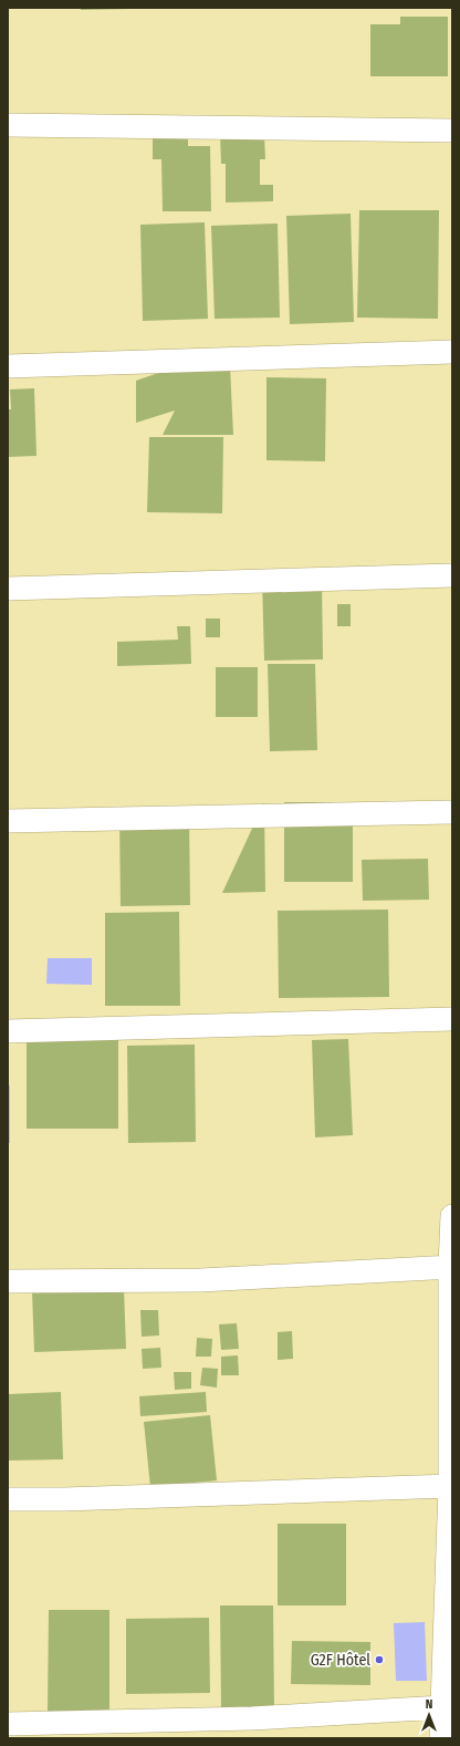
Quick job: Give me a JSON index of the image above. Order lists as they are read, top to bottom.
{
  "places": ["G2F Hôtel"],
  "north": "top"
}
